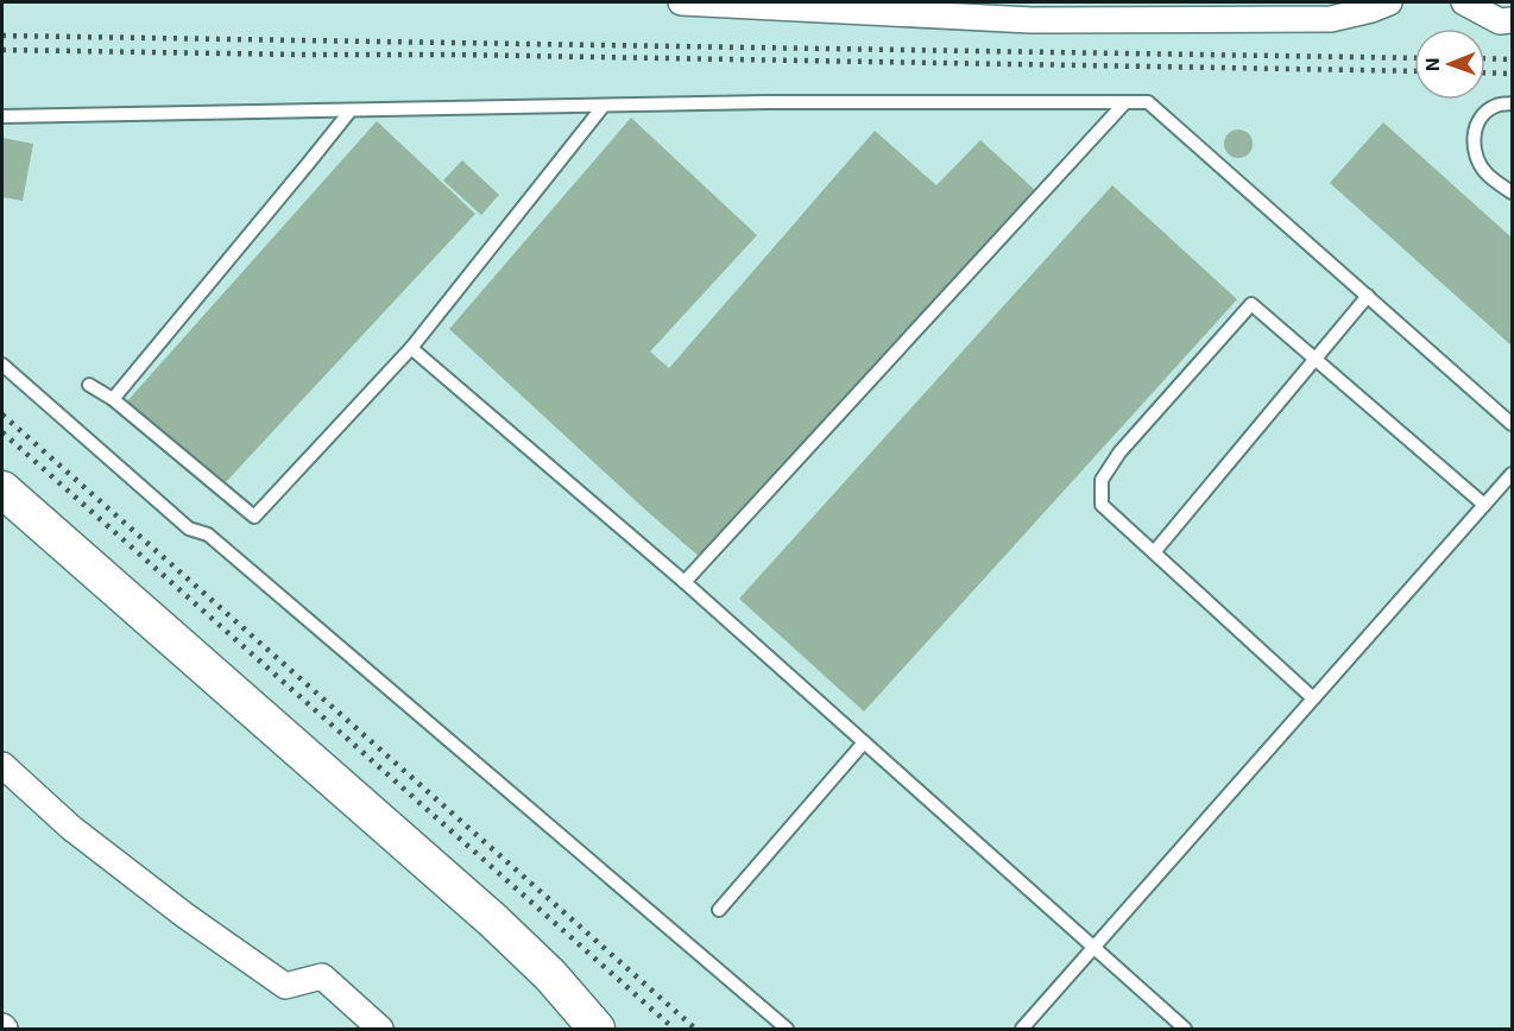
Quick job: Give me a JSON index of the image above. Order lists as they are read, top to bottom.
{
  "north": "left"
}
